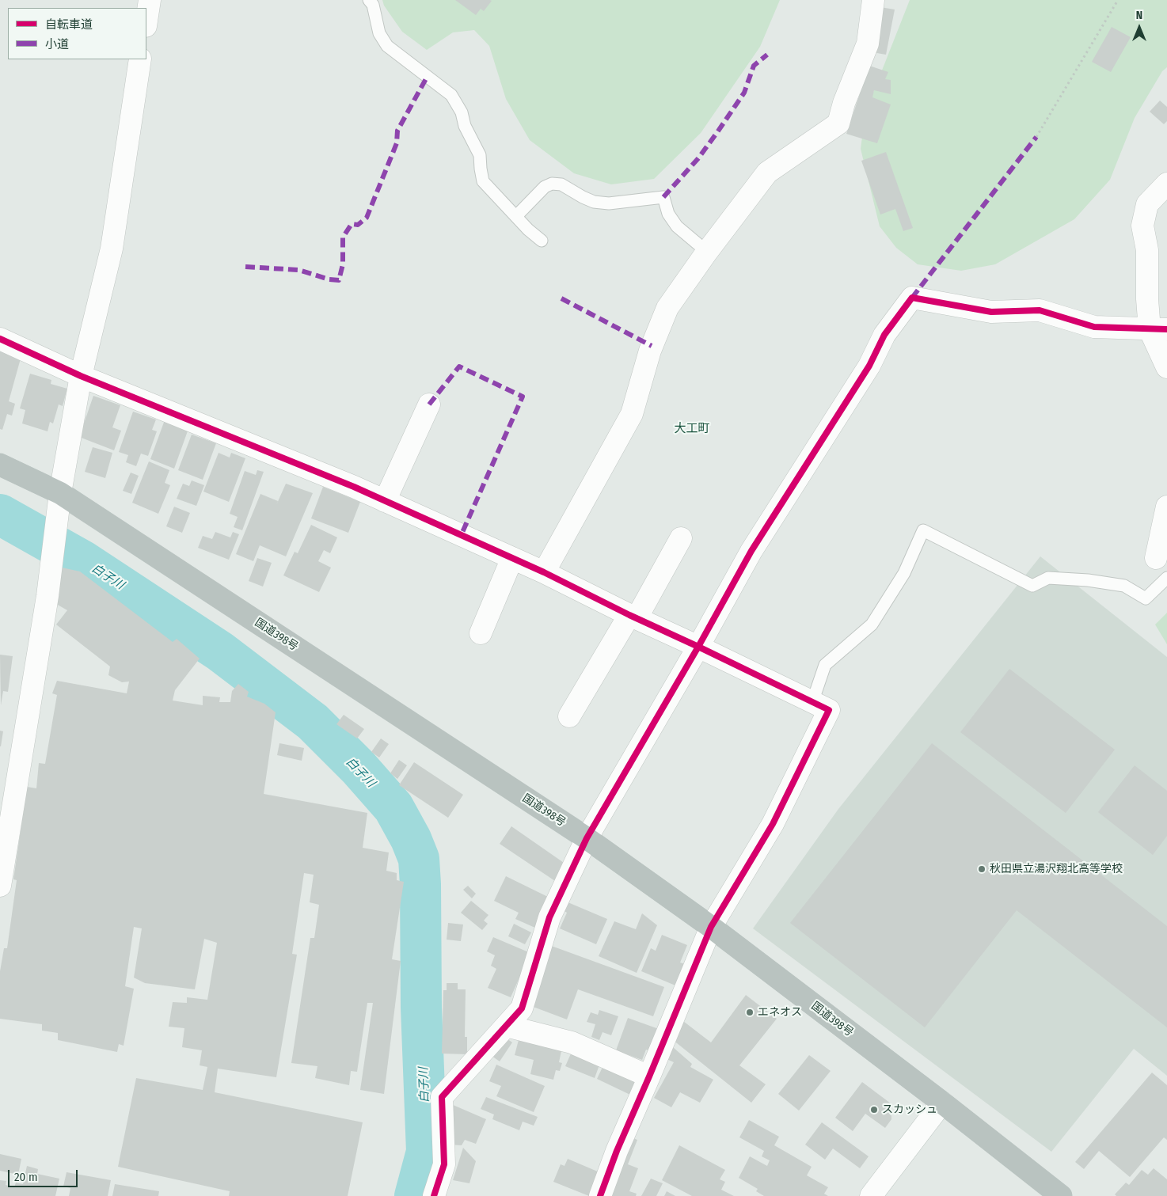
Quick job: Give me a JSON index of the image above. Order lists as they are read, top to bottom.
{
  "streets": {
    "highway": ["国道398号"]
  },
  "districts": ["大工町"],
  "water": ["白子川"],
  "places": ["秋田県立湯沢翔北高等学校", "エネオス", "スカッシュ"],
  "legend": ["自転車道", "小道"],
  "scale_bar": "20 m",
  "north": "top"
}
